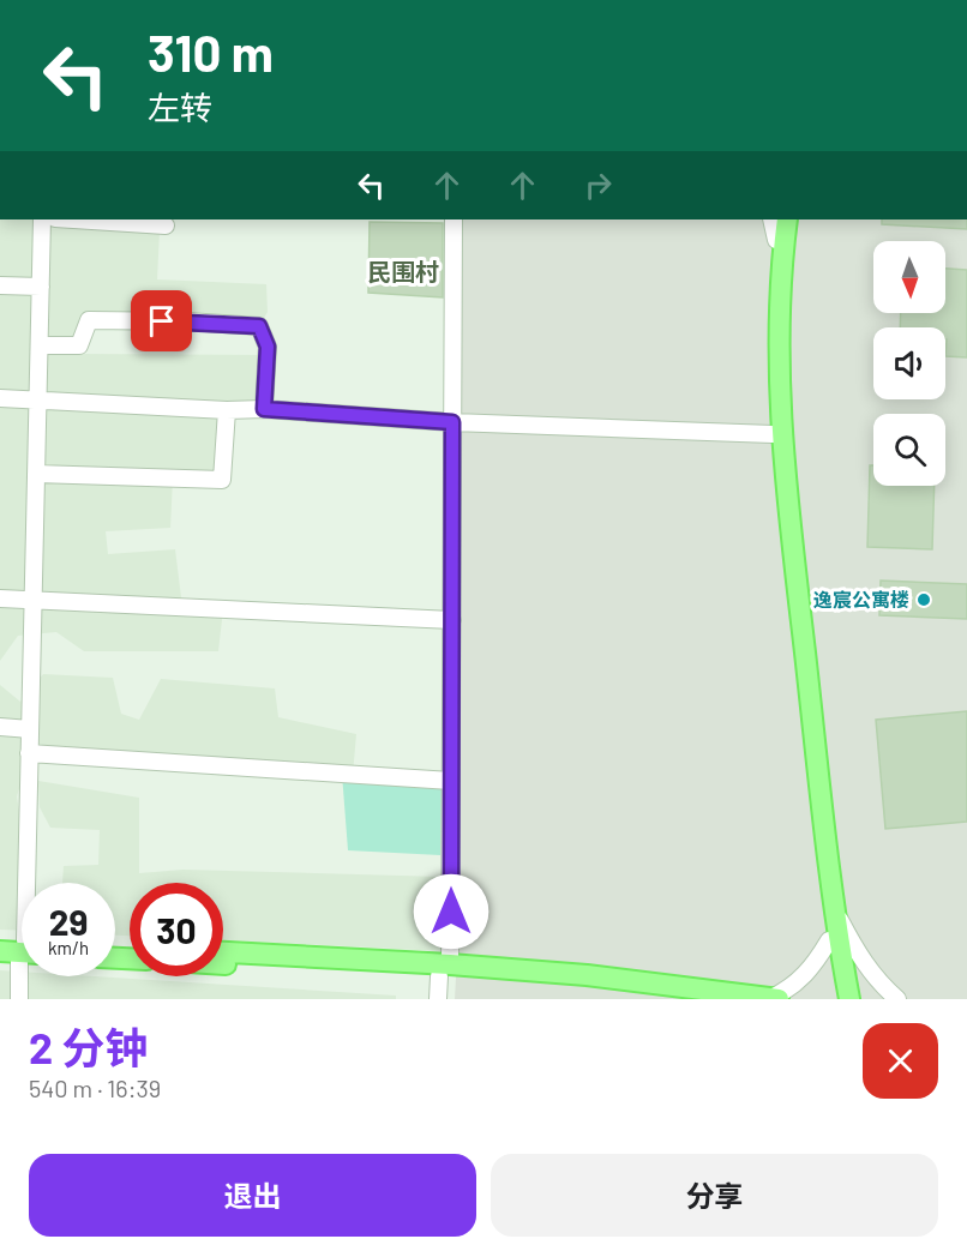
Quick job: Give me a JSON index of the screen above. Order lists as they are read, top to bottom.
{
  "districts": ["民围村"],
  "places": ["逸宸公寓楼"],
  "north": "bottom",
  "page": {
    "turn": ["310 m", "左转"],
    "speed": "29 km/h",
    "limit": "30",
    "heading": ["2 分钟", "540 m · 16:39"],
    "buttons": ["退出", "分享"]
  }
}
